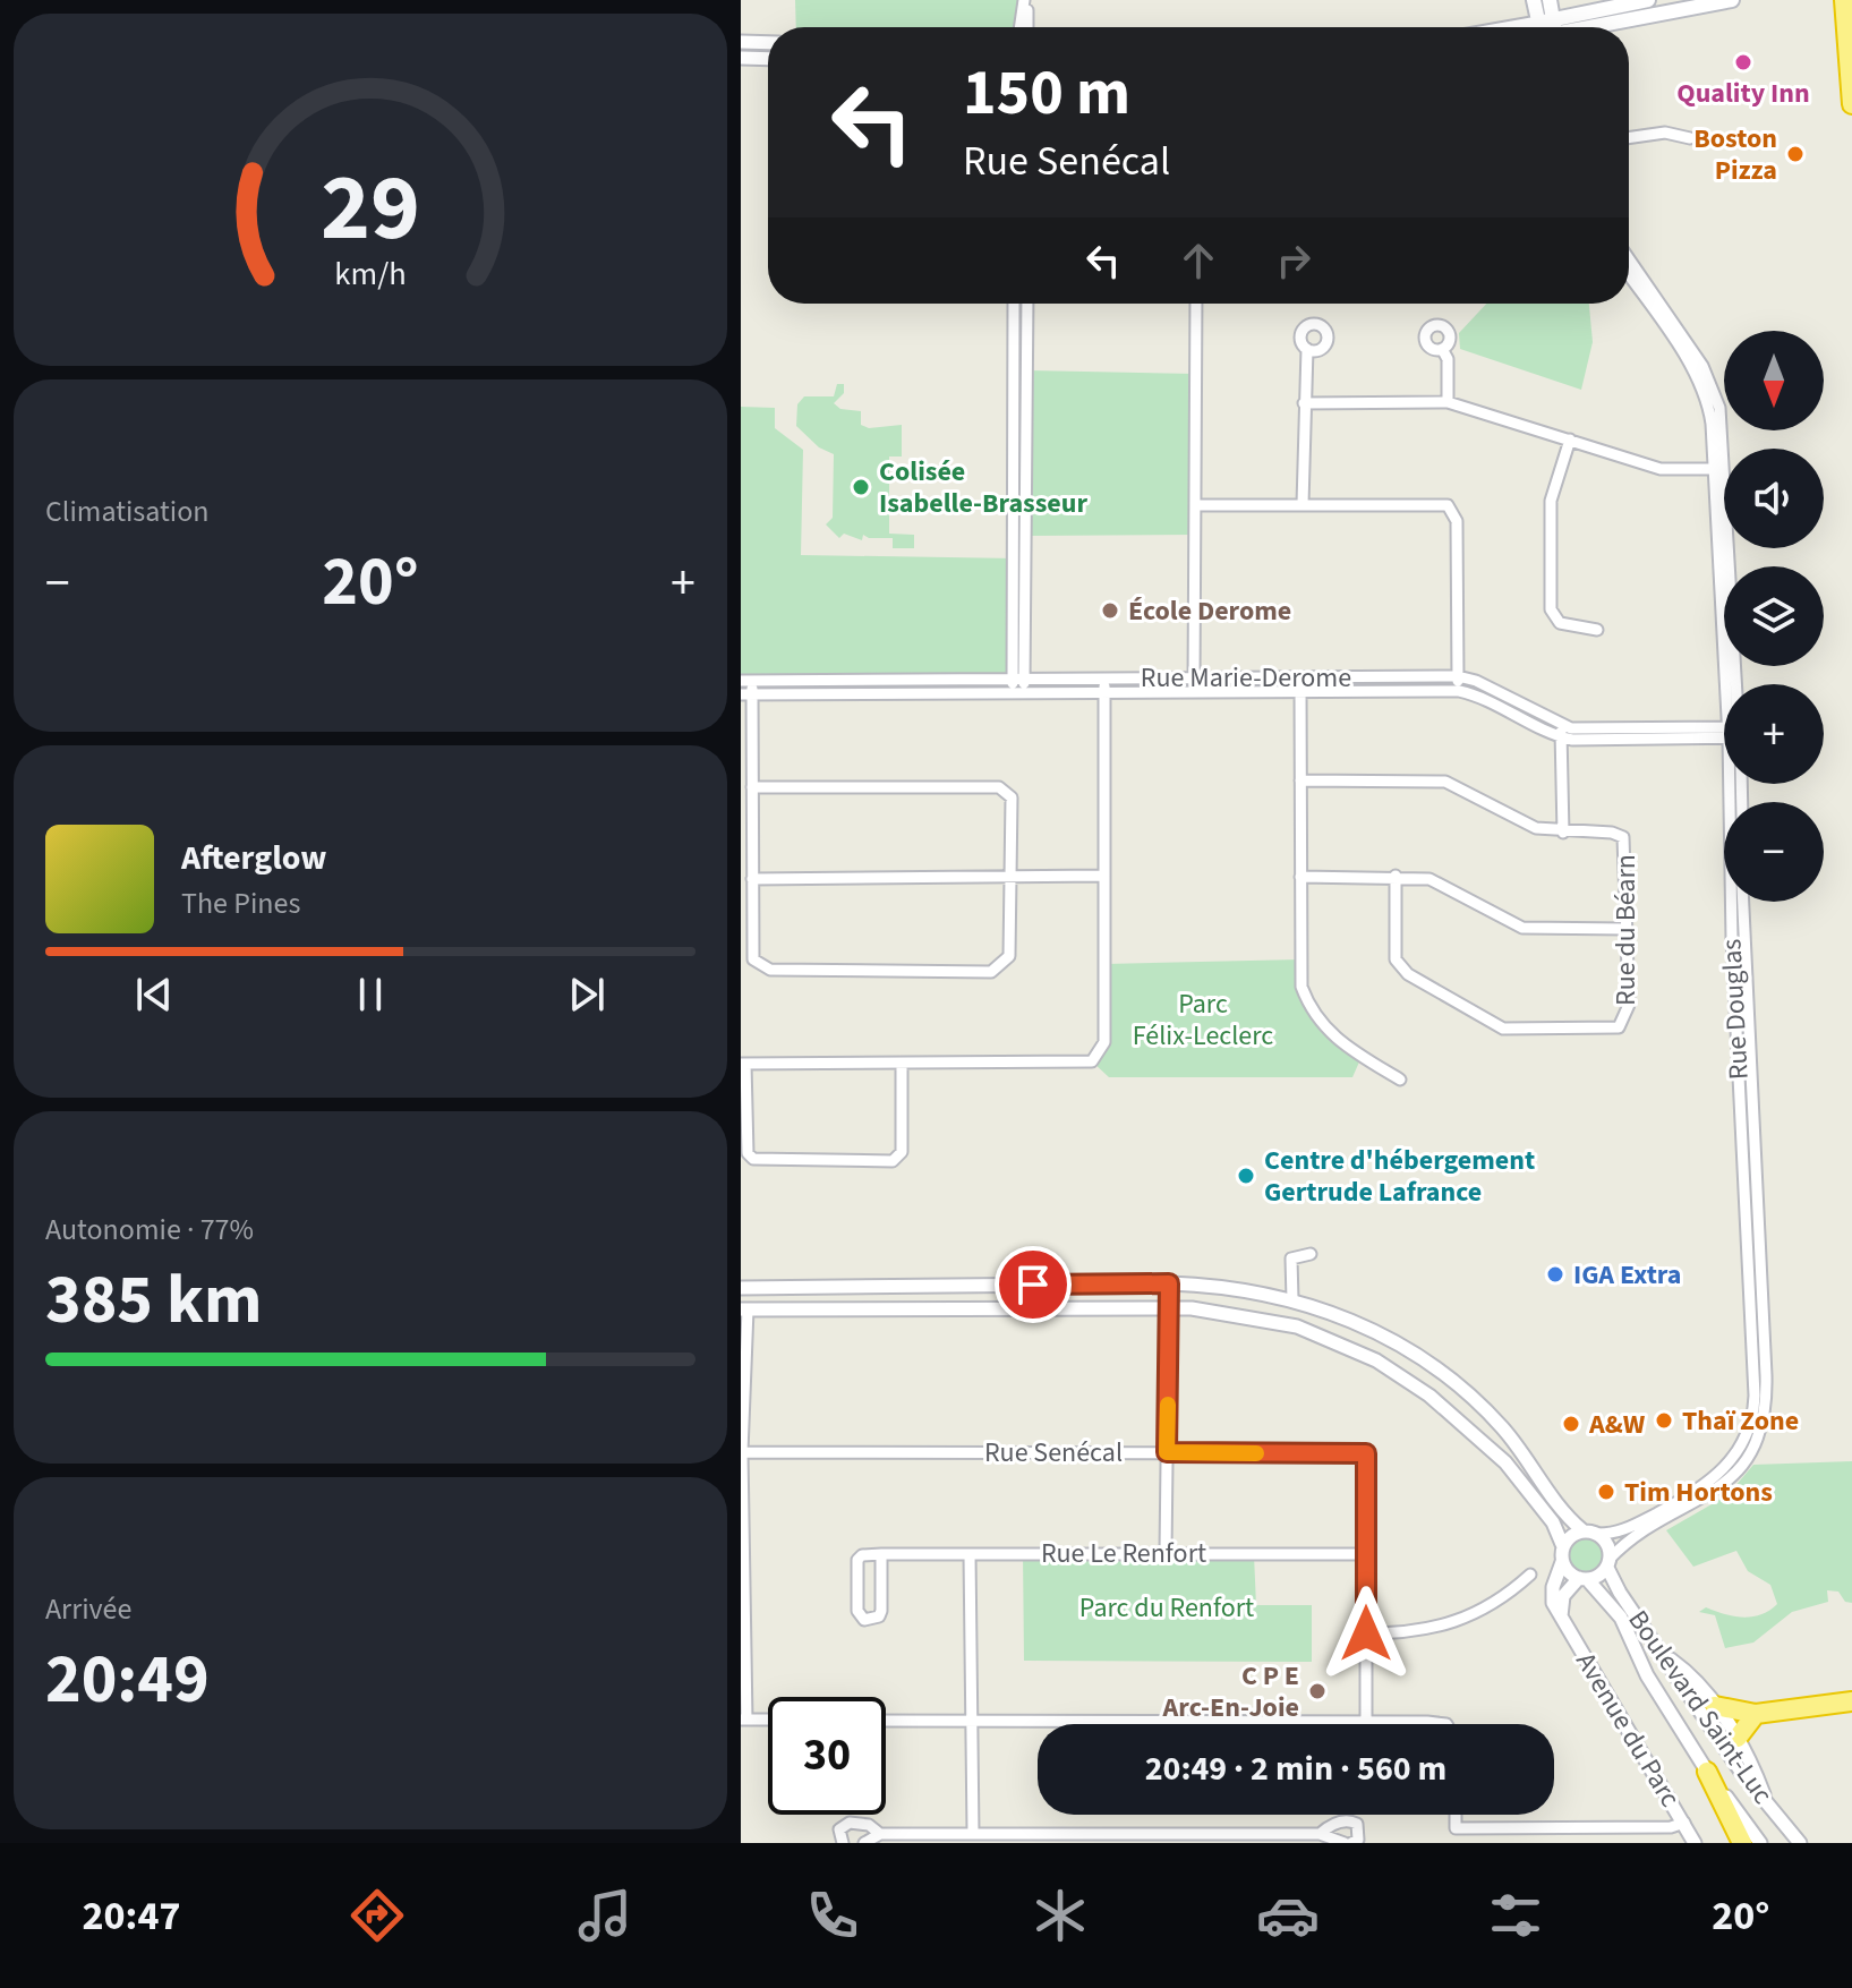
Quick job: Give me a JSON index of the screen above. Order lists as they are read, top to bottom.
{
  "streets": {
    "street": [
      "Rue Marie-Derome",
      "Rue du Béarn",
      "Rue Douglas",
      "Rue Senécal",
      "Rue Le Renfort",
      "Boulevard Saint-Luc",
      "Avenue du Parc"
    ]
  },
  "crossings": [
    ["Rue Douglas", "Boulevard Saint-Luc"],
    ["Rue Douglas", "Avenue du Parc"],
    ["Rue Senécal", "Rue Le Renfort"],
    ["Boulevard Saint-Luc", "Avenue du Parc"]
  ],
  "parks": ["Parc Félix-Leclerc", "Parc du Renfort"],
  "places": [
    "Quality Inn",
    "Boston Pizza",
    "Colisée Isabelle-Brasseur",
    "École Derome",
    "Centre d'hébergement Gertrude Lafrance",
    "IGA Extra",
    "Thaï Zone",
    "A&W",
    "Tim Hortons",
    "C P E Arc-En-Joie"
  ],
  "north": "bottom",
  "page": {
    "turn": ["150 m", "Rue Senécal"],
    "map_buttons": ["+", "−"],
    "tile": [
      "Climatisation",
      ["Autonomie · 77%", "385 km"],
      ["Arrivée", "20:49"]
    ],
    "heat": ["−", "20°", "+"],
    "song": ["Afterglow", "The Pines"],
    "limit": "30",
    "trip": "20:49 · 2 min · 560 m",
    "tabs": ["20:47", "20°"],
    "gauge": ["29", "km/h"]
  }
}
